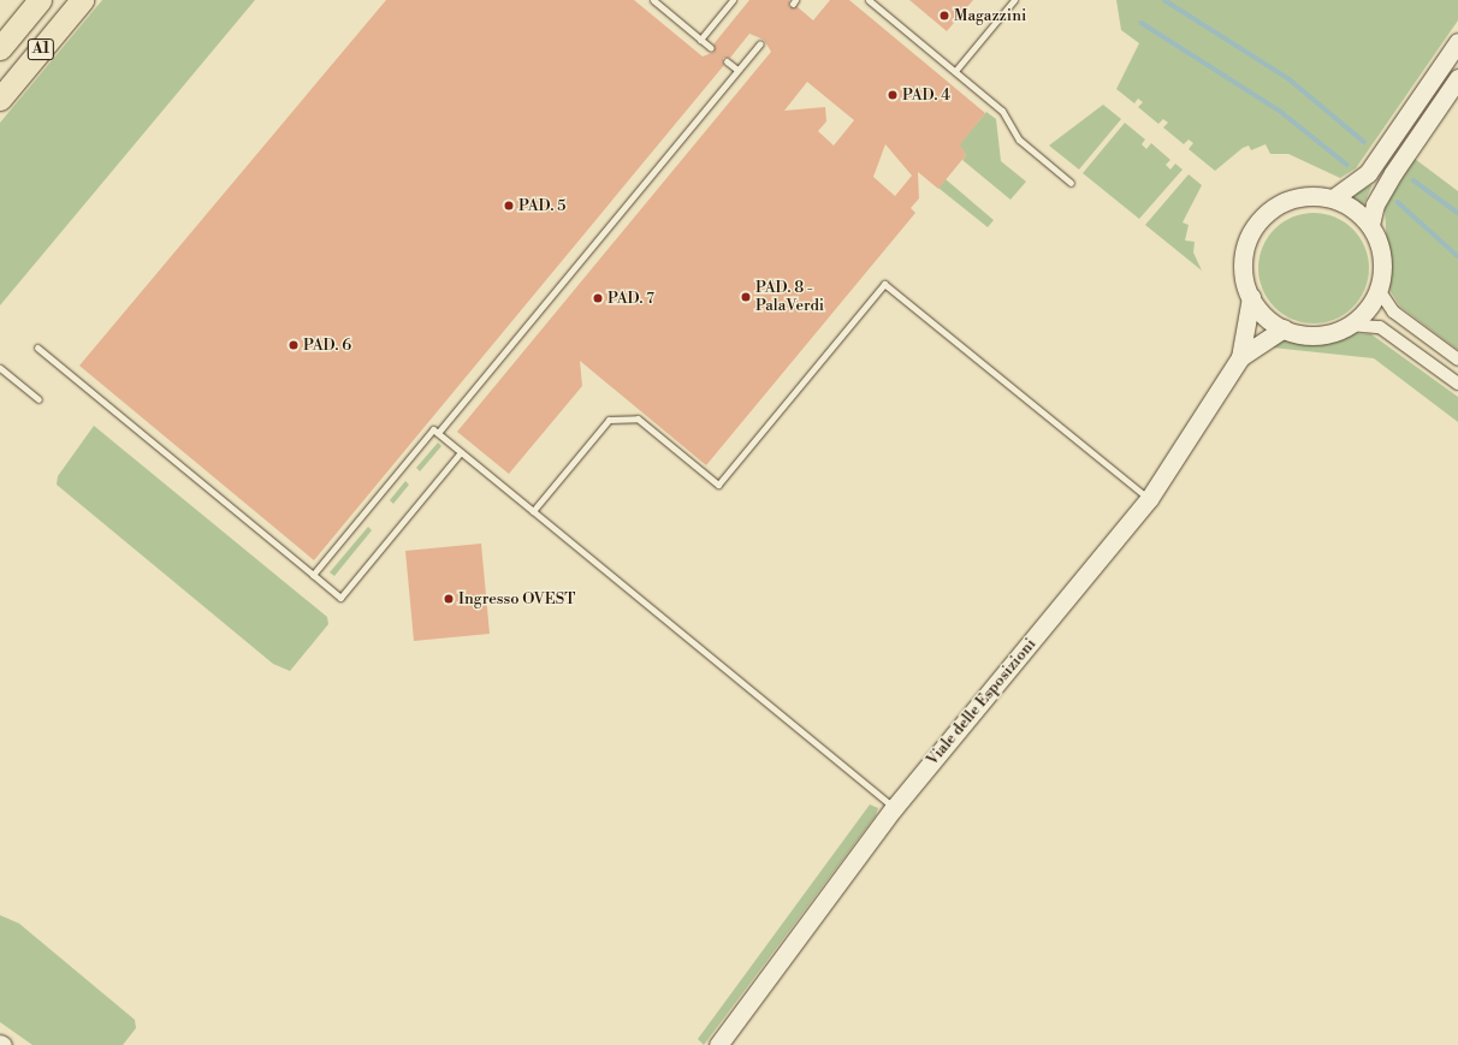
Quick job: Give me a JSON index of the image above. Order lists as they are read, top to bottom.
{
  "streets": {
    "highway": ["A1"],
    "street": ["Viale delle Esposizioni"]
  },
  "places": [
    "Magazzini",
    "PAD. 4",
    "PAD. 5",
    "PAD. 8 - PalaVerdi",
    "PAD. 7",
    "PAD. 6",
    "Ingresso OVEST"
  ]
}
